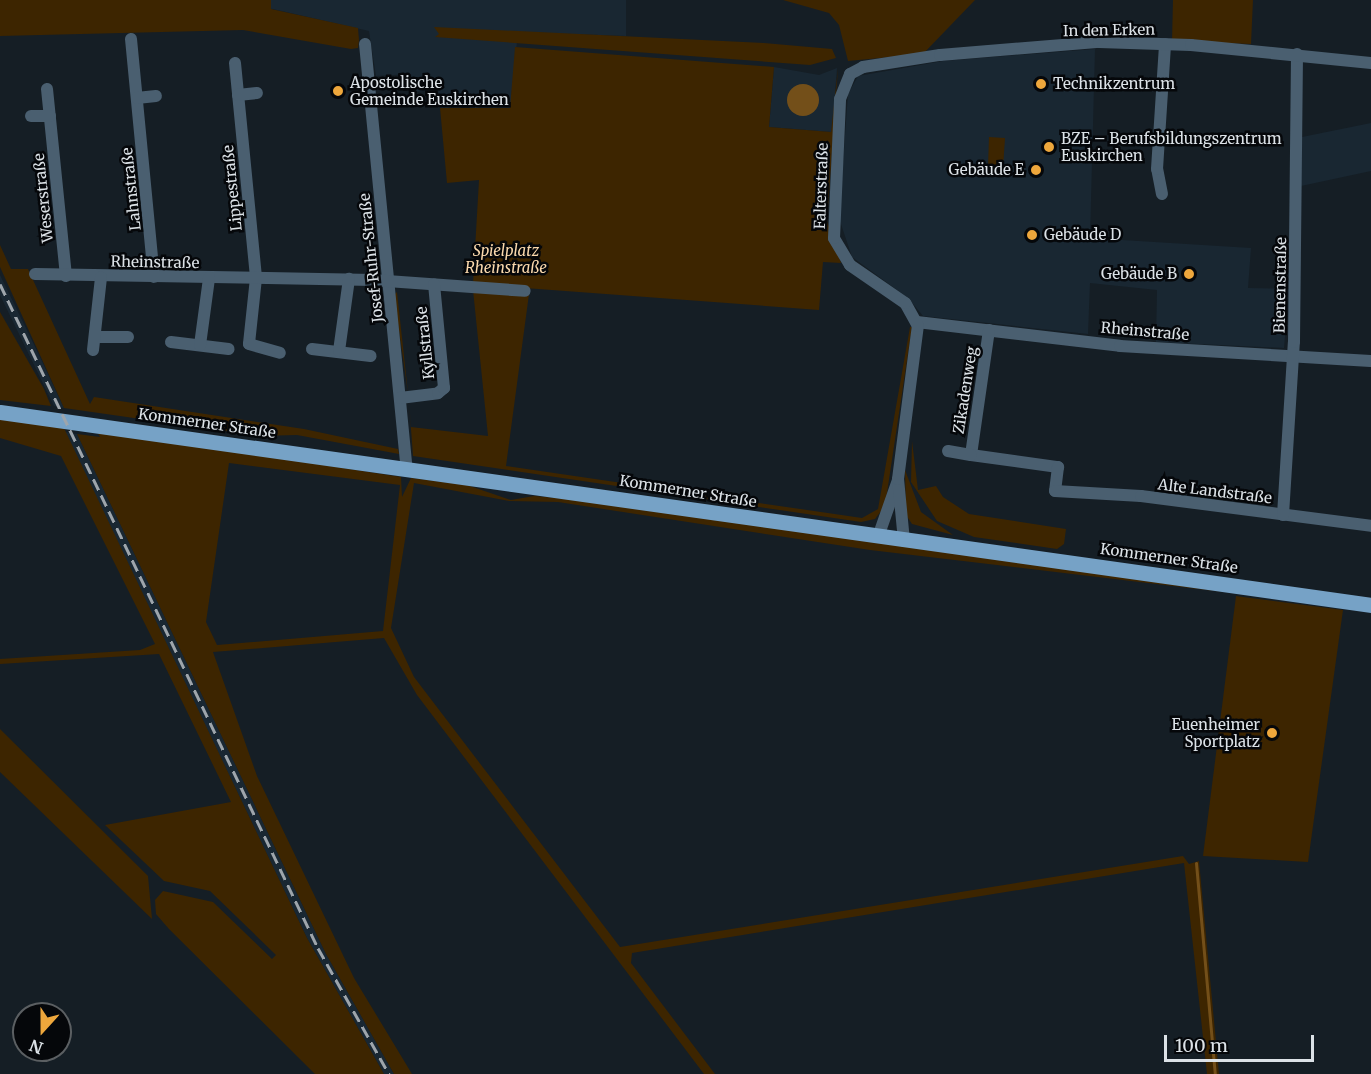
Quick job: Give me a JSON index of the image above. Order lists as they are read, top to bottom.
{
  "streets": {
    "main road": ["Kommerner Straße"],
    "street": [
      "In den Erken",
      "Falterstraße",
      "Lippestraße",
      "Lahnstraße",
      "Weserstraße",
      "Josef-Ruhr-Straße",
      "Rheinstraße",
      "Bienenstraße",
      "Kyllstraße",
      "Zikadenweg",
      "Alte Landstraße"
    ]
  },
  "crossings": [
    ["In den Erken", "Falterstraße"],
    ["In den Erken", "Bienenstraße"],
    ["Falterstraße", "Rheinstraße"],
    ["Lippestraße", "Rheinstraße"],
    ["Lahnstraße", "Rheinstraße"],
    ["Weserstraße", "Rheinstraße"],
    ["Josef-Ruhr-Straße", "Rheinstraße"],
    ["Josef-Ruhr-Straße", "Kyllstraße"],
    ["Josef-Ruhr-Straße", "Kommerner Straße"],
    ["Rheinstraße", "Bienenstraße"],
    ["Rheinstraße", "Kyllstraße"],
    ["Rheinstraße", "Zikadenweg"],
    ["Bienenstraße", "Alte Landstraße"],
    ["Zikadenweg", "Alte Landstraße"]
  ],
  "parks": ["Spielplatz Rheinstraße"],
  "places": [
    "Technikzentrum",
    "Apostolische Gemeinde Euskirchen",
    "BZE – Berufsbildungszentrum Euskirchen",
    "Gebäude E",
    "Gebäude D",
    "Gebäude B",
    "Euenheimer Sportplatz"
  ],
  "scale_bar": "100 m",
  "north": "bottom"
}
